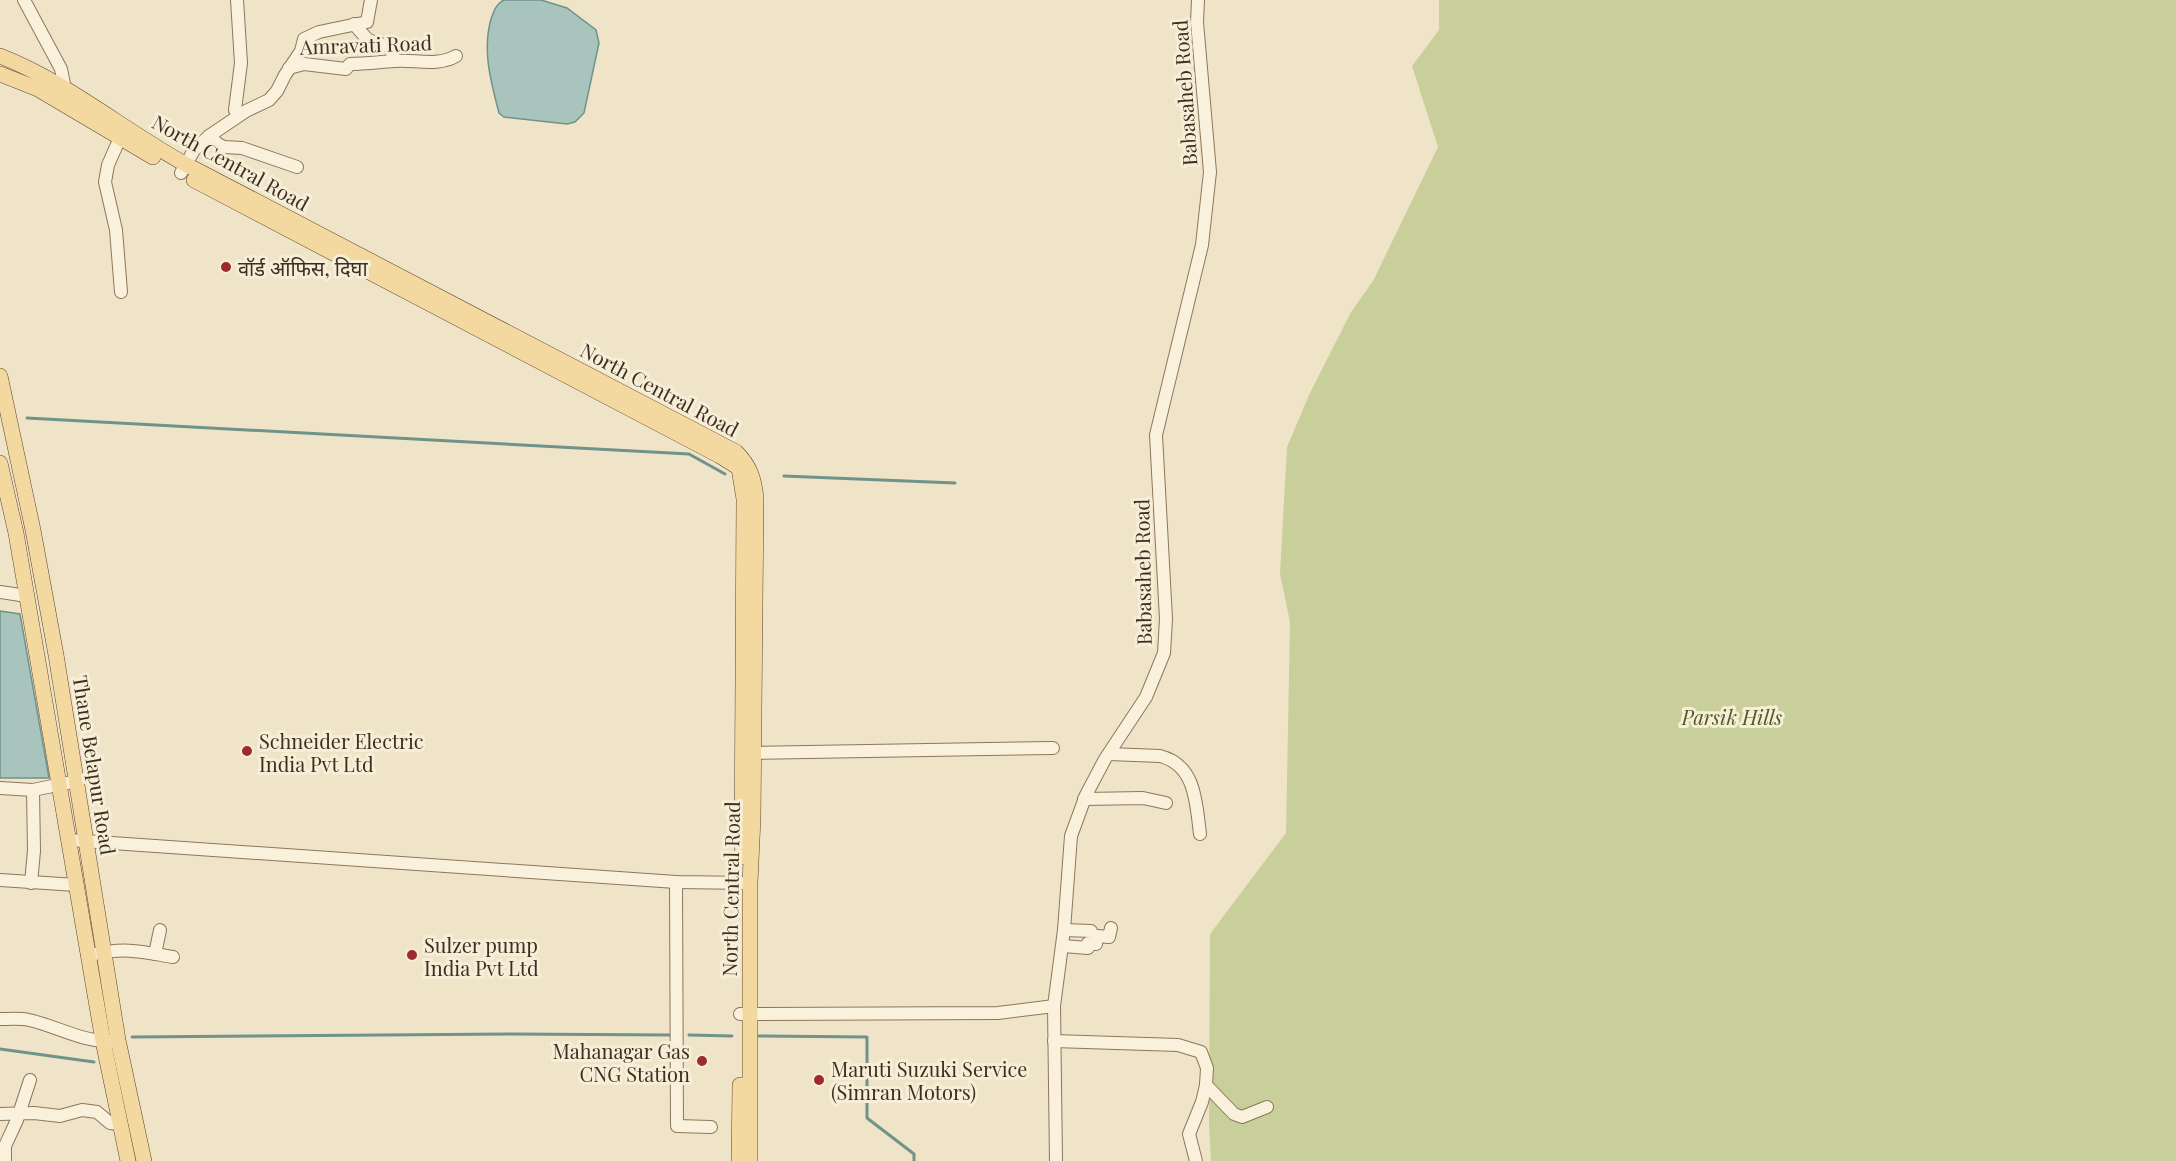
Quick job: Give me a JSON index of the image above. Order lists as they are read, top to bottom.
{
  "streets": {
    "main road": ["North Central Road", "Thane Belapur Road"],
    "street": ["Amravati Road", "Babasaheb Road"]
  },
  "crossings": [
    ["Amravati Road", "North Central Road"]
  ],
  "parks": ["Parsik Hills"],
  "places": [
    "वॉर्ड ऑफिस, दिघा",
    "Schneider Electric India Pvt Ltd",
    "Sulzer pump India Pvt Ltd",
    "Mahanagar Gas CNG Station",
    "Maruti Suzuki Service (Simran Motors)"
  ]
}
